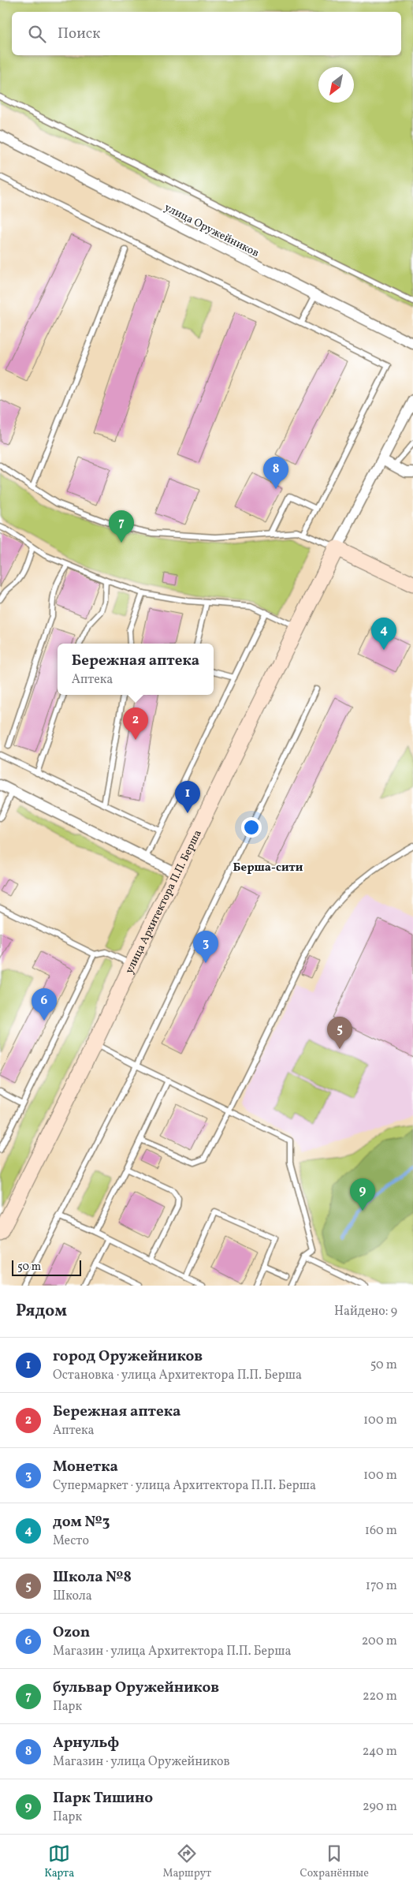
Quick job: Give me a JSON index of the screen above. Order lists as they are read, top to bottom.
{
  "streets": {
    "street": ["улица Оружейников", "улица Архитектора П.П. Берша"]
  },
  "districts": ["Берша-сити"],
  "scale_bar": "50 m",
  "north": "bottom left",
  "page": {
    "search": "Поиск",
    "pins": [
      "8",
      "7",
      "4",
      "2",
      "1",
      "3",
      "6",
      "5",
      "9"
    ],
    "popup": ["Бережная аптека", "Аптека"],
    "scale": "50 m",
    "heading": ["Рядом", "Найдено: 9"],
    "list": [
      {
        "mark": "1",
        "name": "город Оружейников",
        "note": "Остановка · улица Архитектора П.П. Берша",
        "value": "50 m"
      },
      {
        "mark": "2",
        "name": "Бережная аптека",
        "note": "Аптека",
        "value": "100 m"
      },
      {
        "mark": "3",
        "name": "Монетка",
        "note": "Супермаркет · улица Архитектора П.П. Берша",
        "value": "100 m"
      },
      {
        "mark": "4",
        "name": "дом №3",
        "note": "Место",
        "value": "160 m"
      },
      {
        "mark": "5",
        "name": "Школа №8",
        "note": "Школа",
        "value": "170 m"
      },
      {
        "mark": "6",
        "name": "Ozon",
        "note": "Магазин · улица Архитектора П.П. Берша",
        "value": "200 m"
      },
      {
        "mark": "7",
        "name": "бульвар Оружейников",
        "note": "Парк",
        "value": "220 m"
      },
      {
        "mark": "8",
        "name": "Арнульф",
        "note": "Магазин · улица Оружейников",
        "value": "240 m"
      },
      {
        "mark": "9",
        "name": "Парк Тишино",
        "note": "Парк",
        "value": "290 m"
      }
    ],
    "nav": ["Карта", "Маршрут", "Сохранённые"]
  }
}
